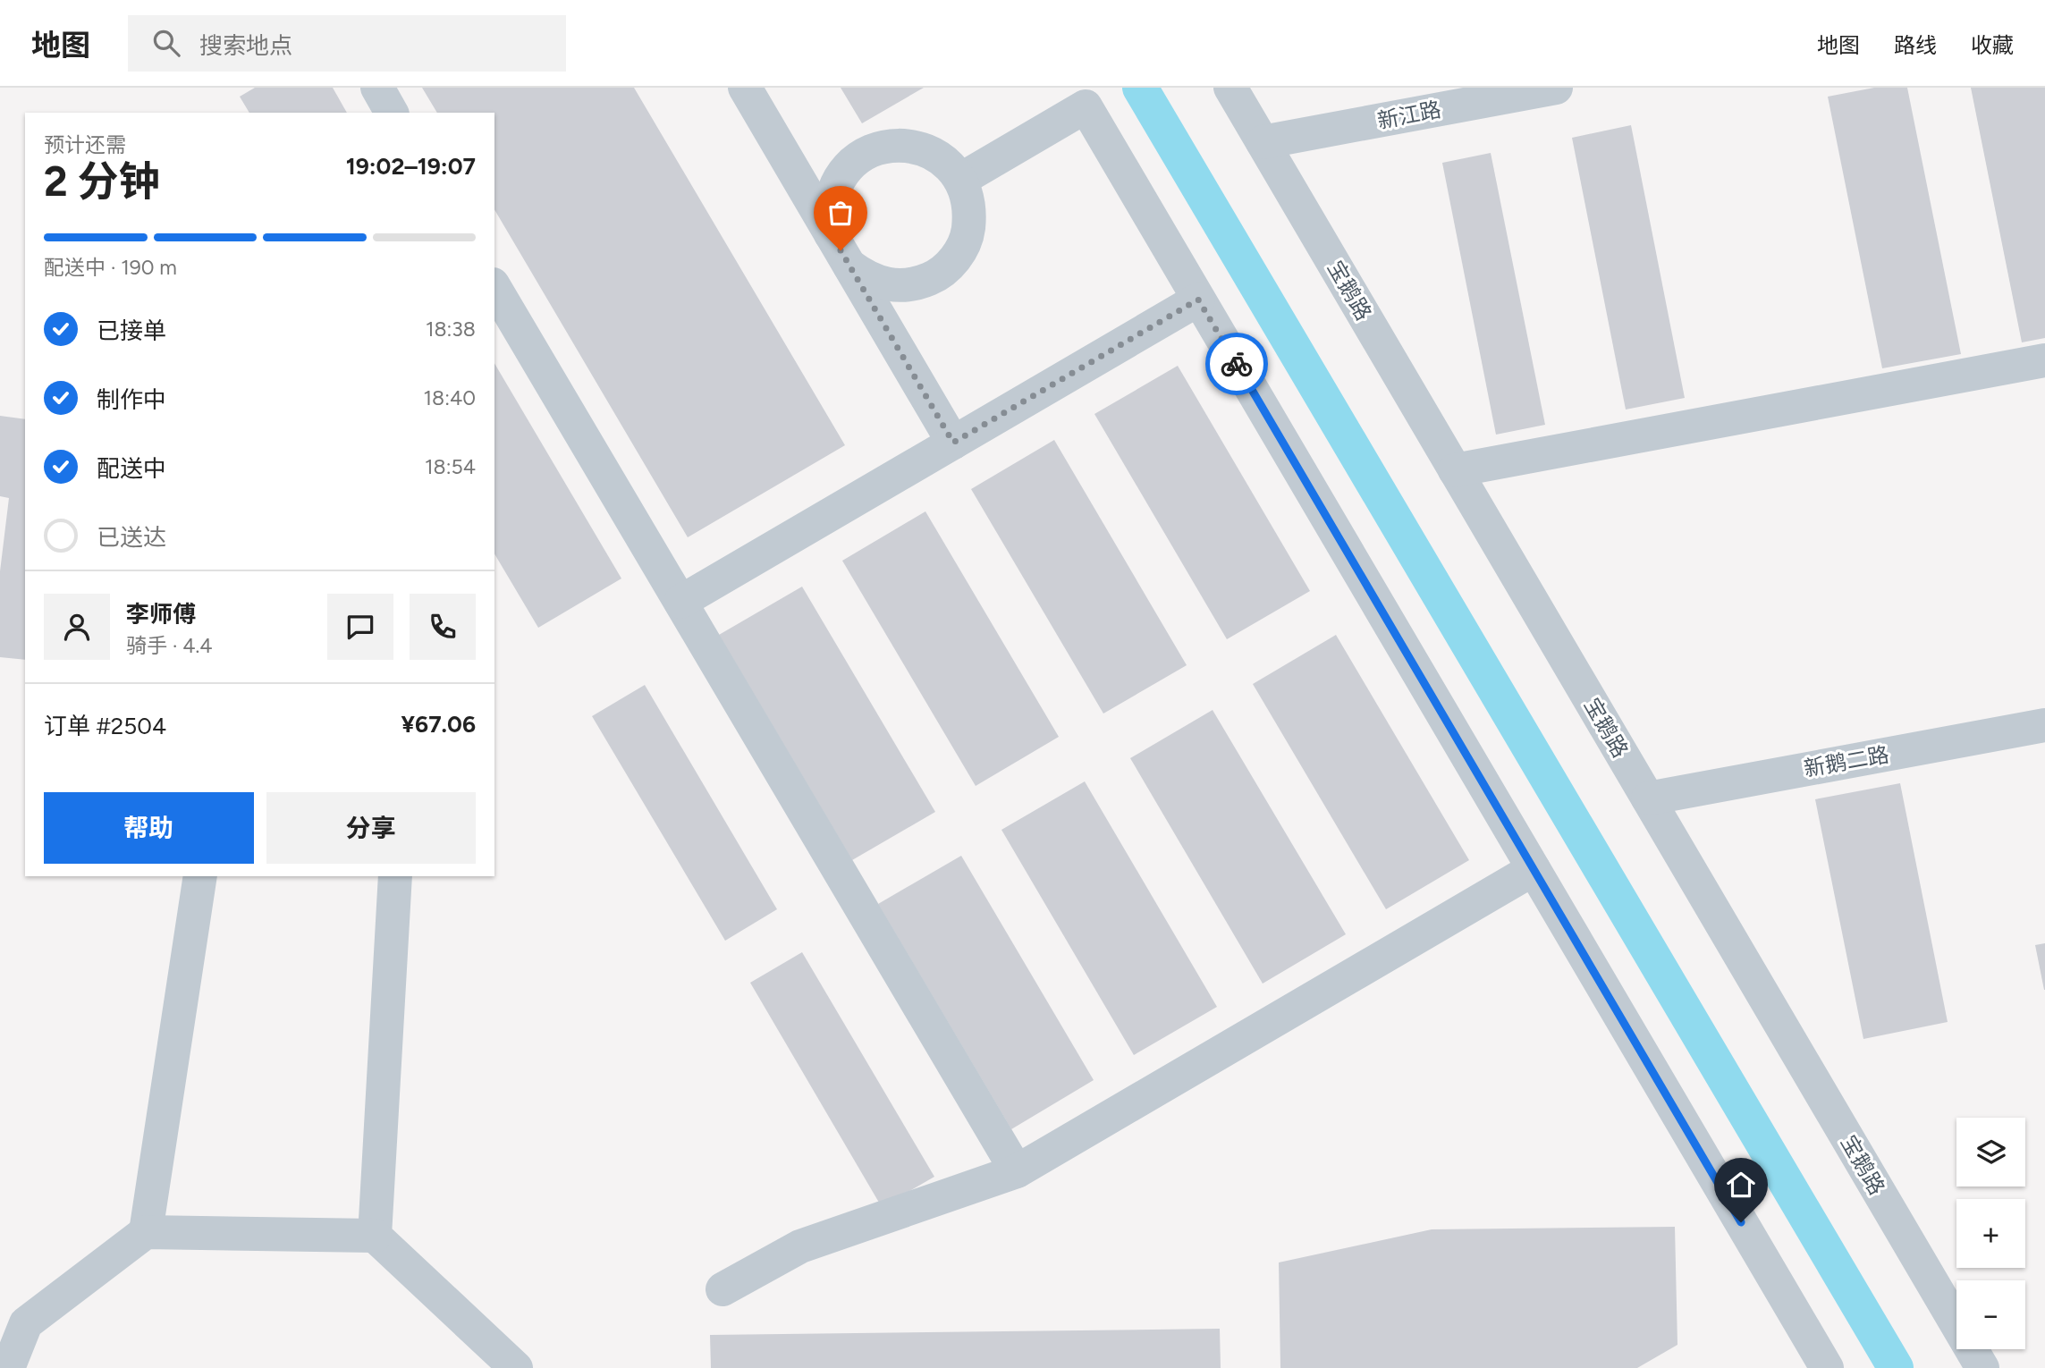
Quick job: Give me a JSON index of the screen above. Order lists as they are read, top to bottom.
{
  "streets": {
    "lane": ["新江路", "宝鹅路", "新鹅二路"]
  },
  "crossings": [
    ["新江路", "宝鹅路"],
    ["宝鹅路", "新鹅二路"]
  ],
  "page": {
    "header": "地图",
    "search": "搜索地点",
    "nav": ["地图", "路线", "收藏"],
    "heading": ["2 分钟", "预计还需", "19:02–19:07"],
    "panel": [
      "李师傅",
      "骑手 · 4.4",
      "订单 #2504",
      "¥67.06"
    ],
    "bar": "配送中 · 190 m",
    "list": [
      ["已接单", "18:38"],
      ["制作中", "18:40"],
      ["配送中", "18:54"],
      "已送达"
    ],
    "buttons": ["帮助", "分享"],
    "map_buttons": ["+", "−"]
  }
}
